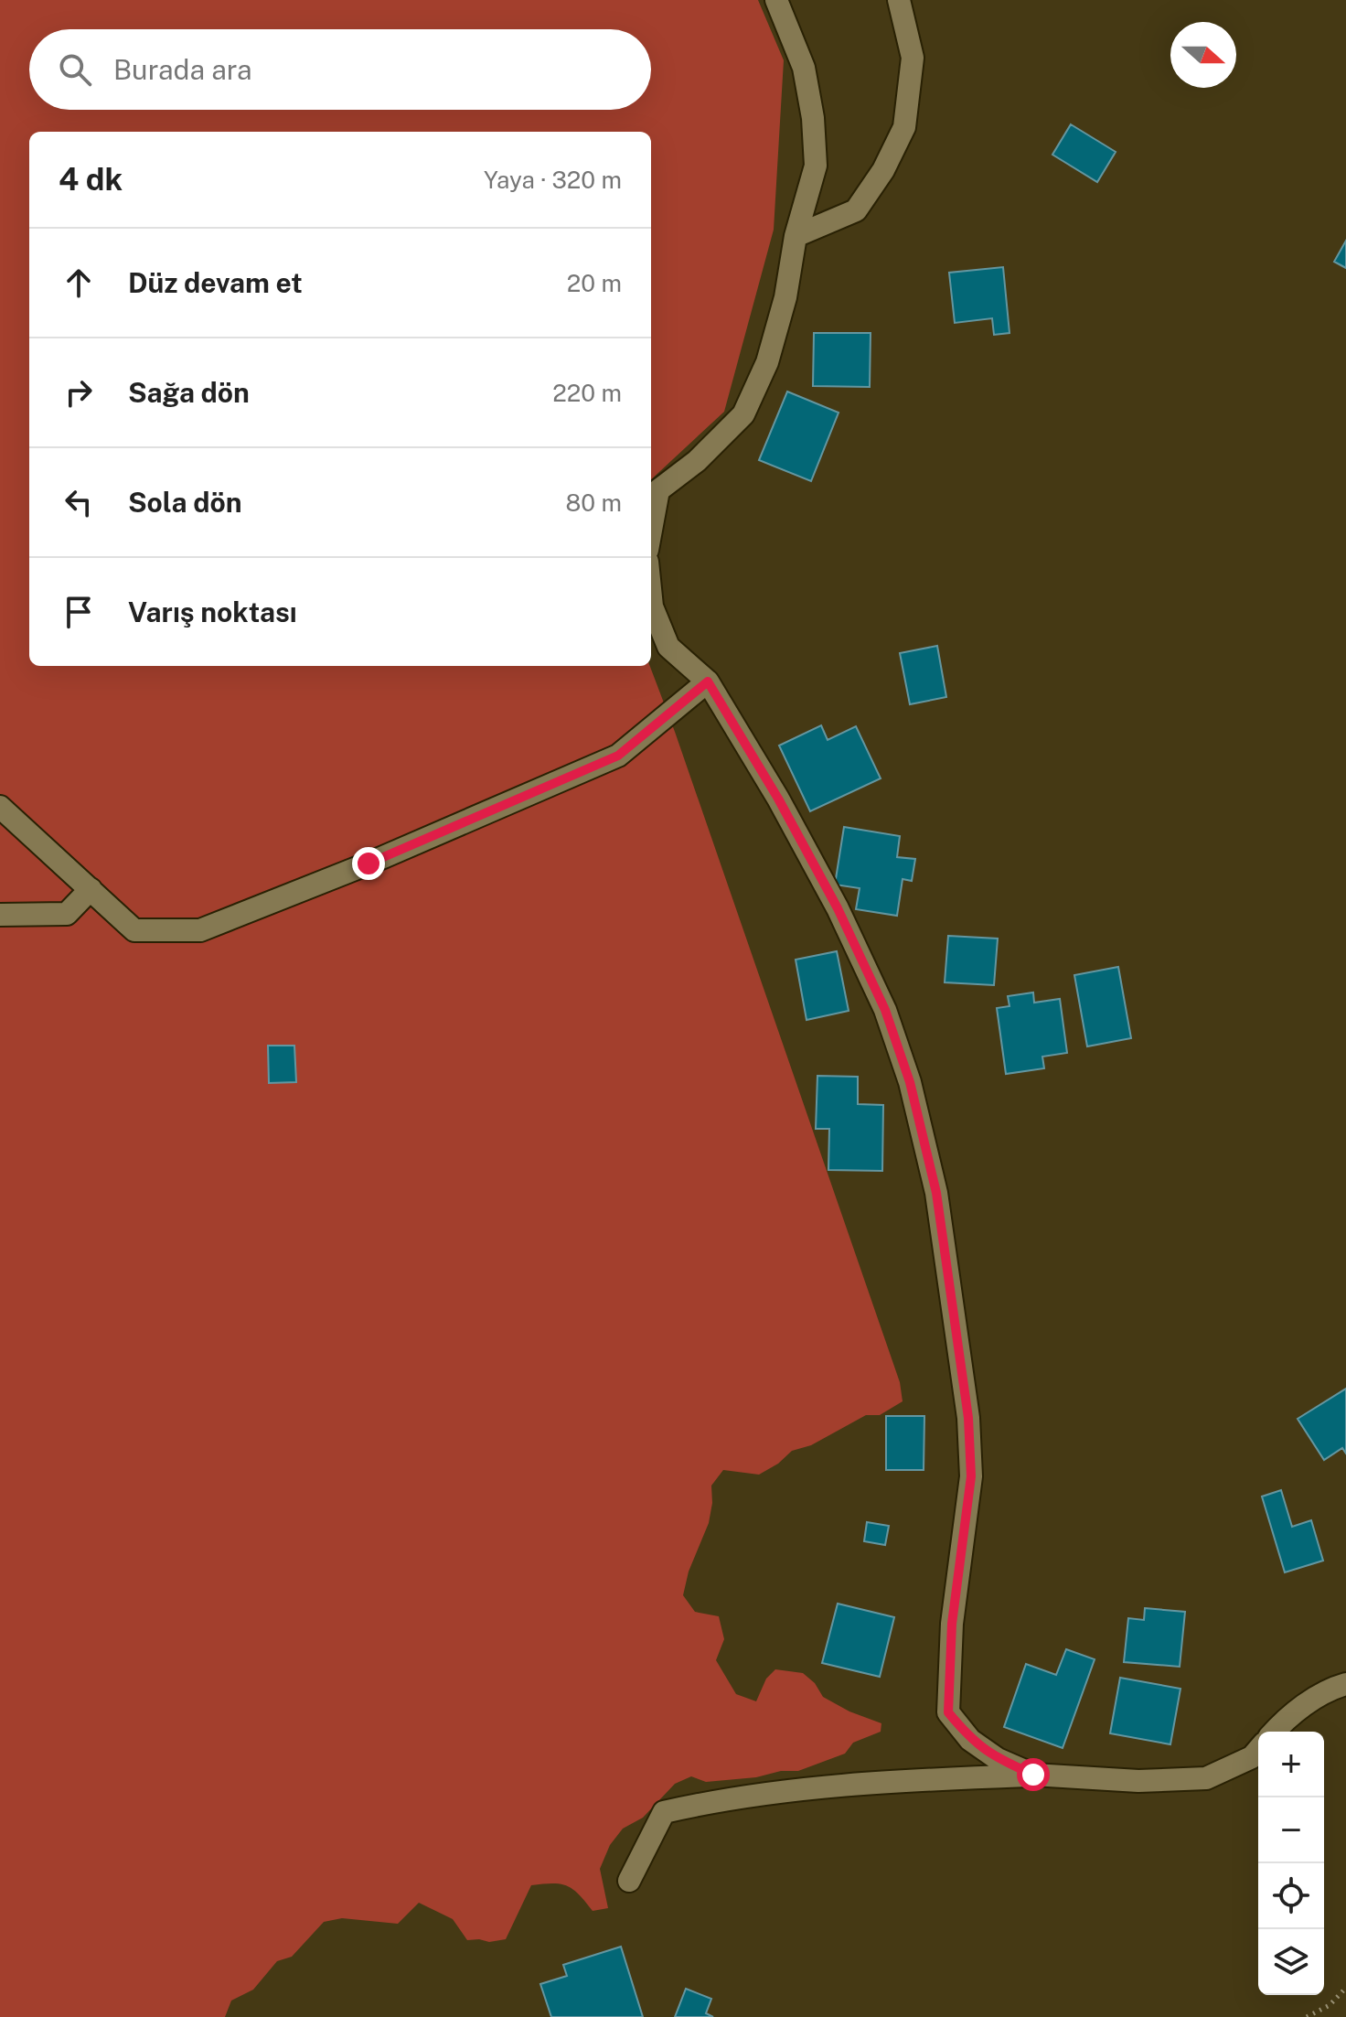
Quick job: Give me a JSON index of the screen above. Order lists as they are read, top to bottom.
{
  "north": "right",
  "page": {
    "search": "Burada ara",
    "heading": ["4 dk", "Yaya · 320 m"],
    "list": [
      ["Düz devam et", "20 m"],
      ["Sağa dön", "220 m"],
      ["Sola dön", "80 m"],
      "Varış noktası"
    ],
    "map_buttons": ["+", "−"]
  }
}
